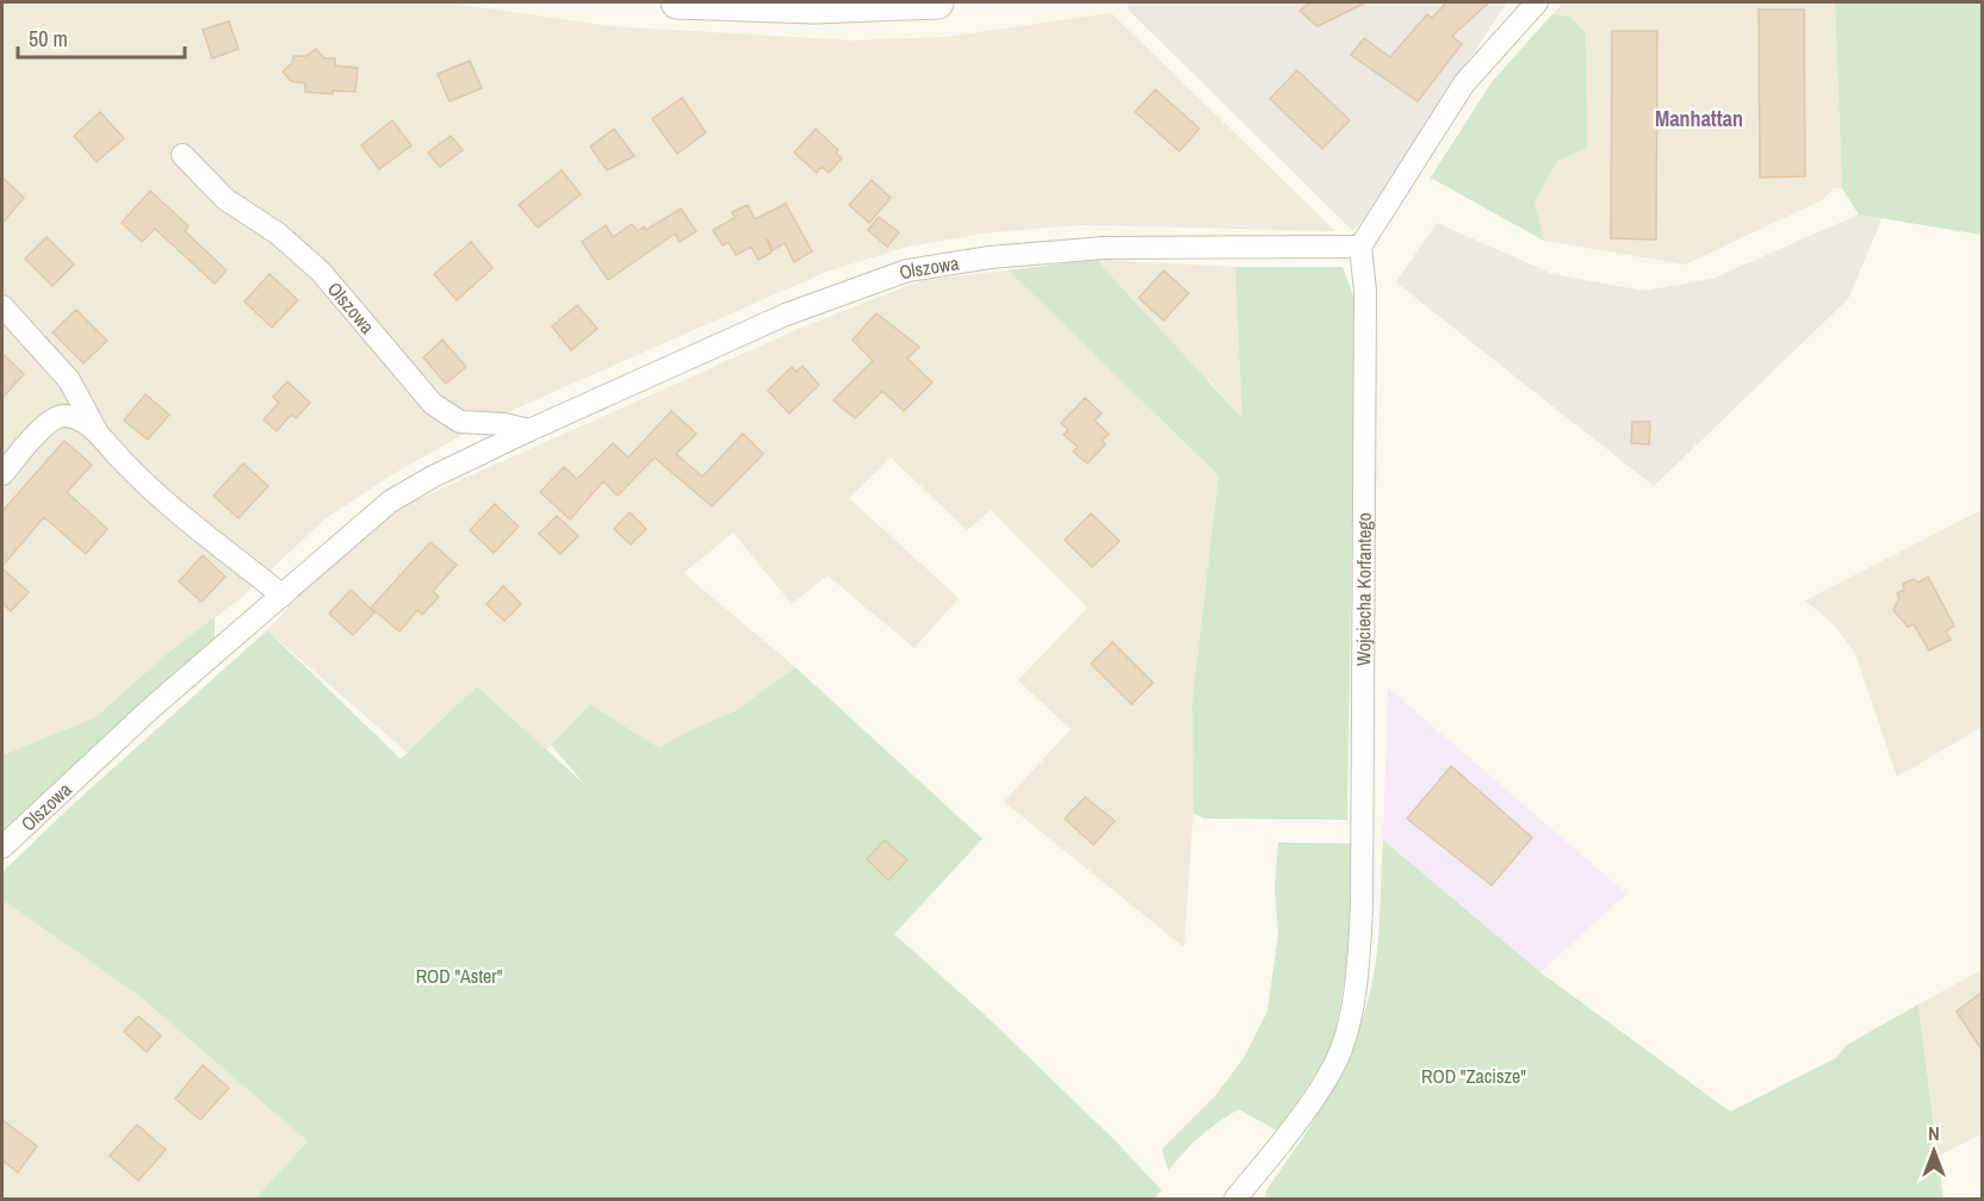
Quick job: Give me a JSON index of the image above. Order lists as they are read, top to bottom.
{
  "streets": {
    "street": ["Olszowa", "Wojciecha Korfantego"]
  },
  "crossings": [
    ["Olszowa", "Wojciecha Korfantego"]
  ],
  "districts": ["Manhattan"],
  "parks": ["ROD \"Aster\"", "ROD \"Zacisze\""],
  "scale_bar": "50 m",
  "north": "top"
}
